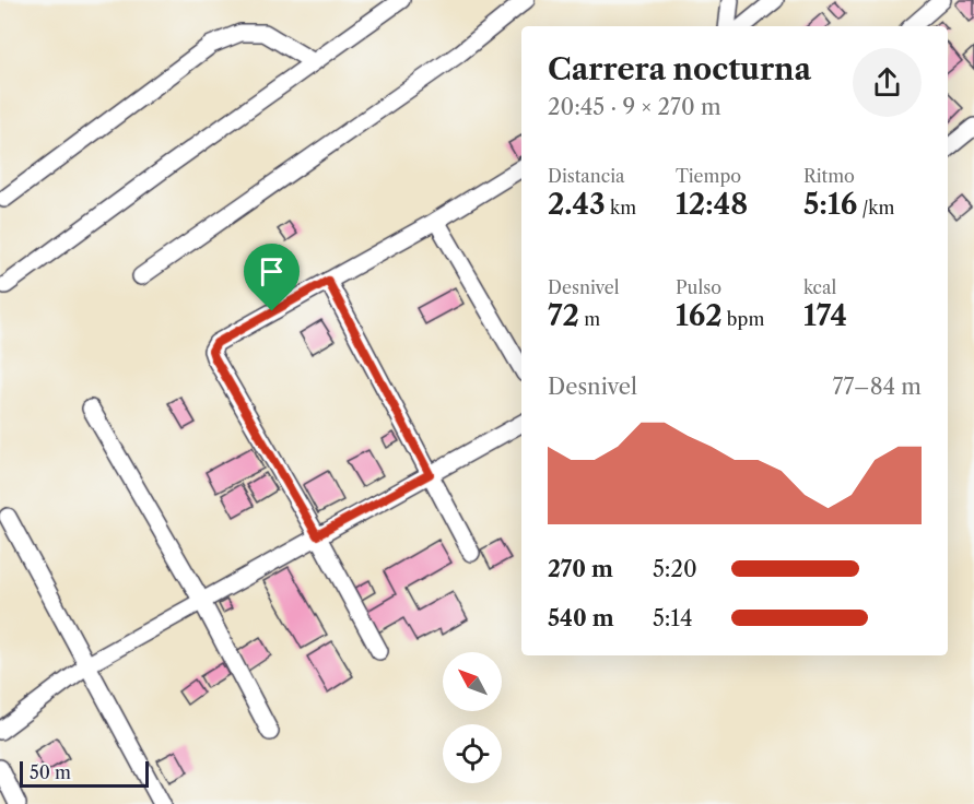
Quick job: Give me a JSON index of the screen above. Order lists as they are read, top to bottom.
{
  "scale_bar": "50 m",
  "north": "top left",
  "page": {
    "heading": ["Carrera nocturna", "20:45 · 9 × 270 m"],
    "stats": [
      ["Distancia", "2.43 km"],
      ["Tiempo", "12:48"],
      ["Ritmo", "5:16 /km"],
      ["Desnivel", "72 m"],
      ["Pulso", "162 bpm"],
      ["kcal", "174"]
    ],
    "chart": ["Desnivel", "77–84 m"],
    "list": [
      {
        "name": "270 m",
        "note": "5:20"
      },
      {
        "name": "540 m",
        "note": "5:14"
      }
    ],
    "scale": "50 m"
  }
}
